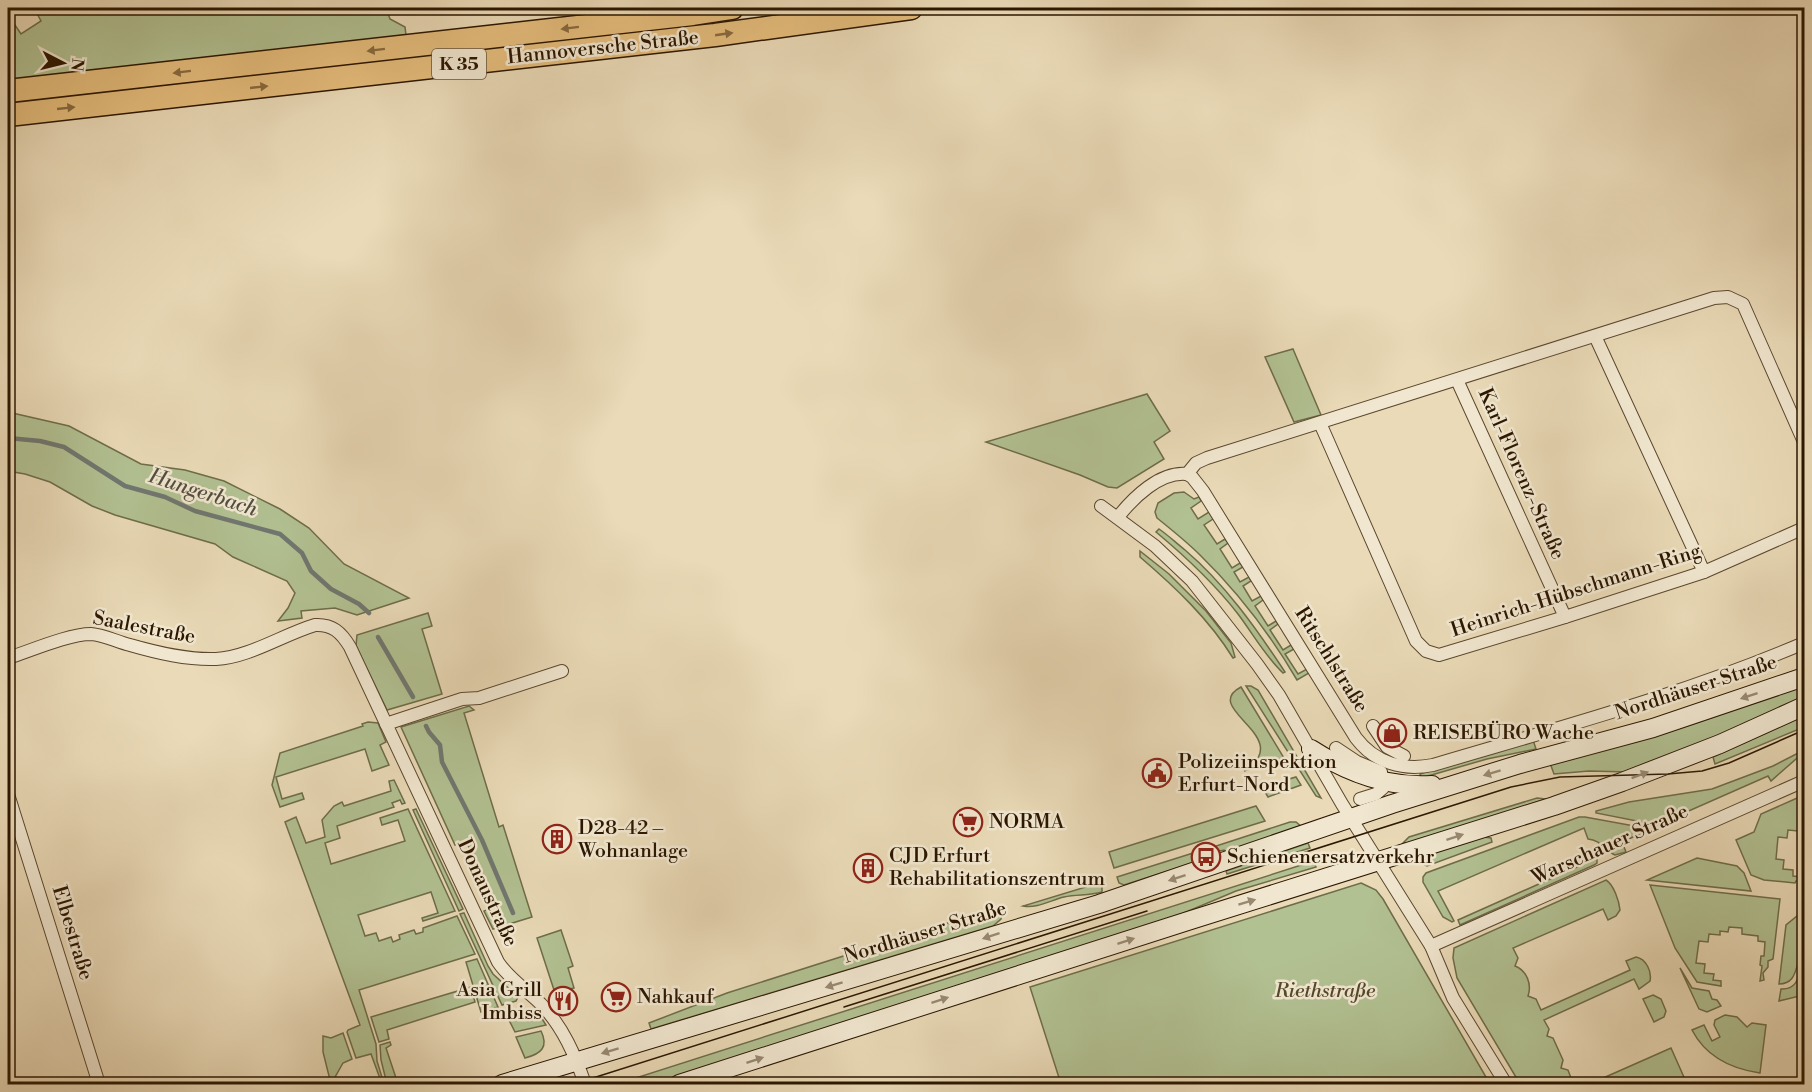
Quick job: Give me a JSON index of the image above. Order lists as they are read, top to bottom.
{
  "streets": {
    "highway": ["Hannoversche Straße", "K 35"],
    "main road": ["Nordhäuser Straße"],
    "street": [
      "Karl-Florenz-Straße",
      "Heinrich-Hübschmann-Ring",
      "Saalestraße",
      "Ritschlstraße",
      "Warschauer Straße",
      "Donaustraße",
      "Elbestraße"
    ]
  },
  "crossings": [
    ["Karl-Florenz-Straße", "Heinrich-Hübschmann-Ring"],
    ["Saalestraße", "Donaustraße"],
    ["Nordhäuser Straße", "Donaustraße"]
  ],
  "water": ["Hungerbach"],
  "parks": ["Riethstraße"],
  "places": {
    "shop": ["REISEBÜRO Wache"],
    "public building": ["Polizeiinspektion Erfurt-Nord"],
    "supermarket": ["NORMA", "Nahkauf"],
    "building": ["D28-42 – Wohnanlage", "CJD Erfurt Rehabilitationszentrum"],
    "bus stop": ["Schienenersatzverkehr"],
    "restaurant": ["Asia Grill Imbiss"]
  },
  "north": "right"
}
